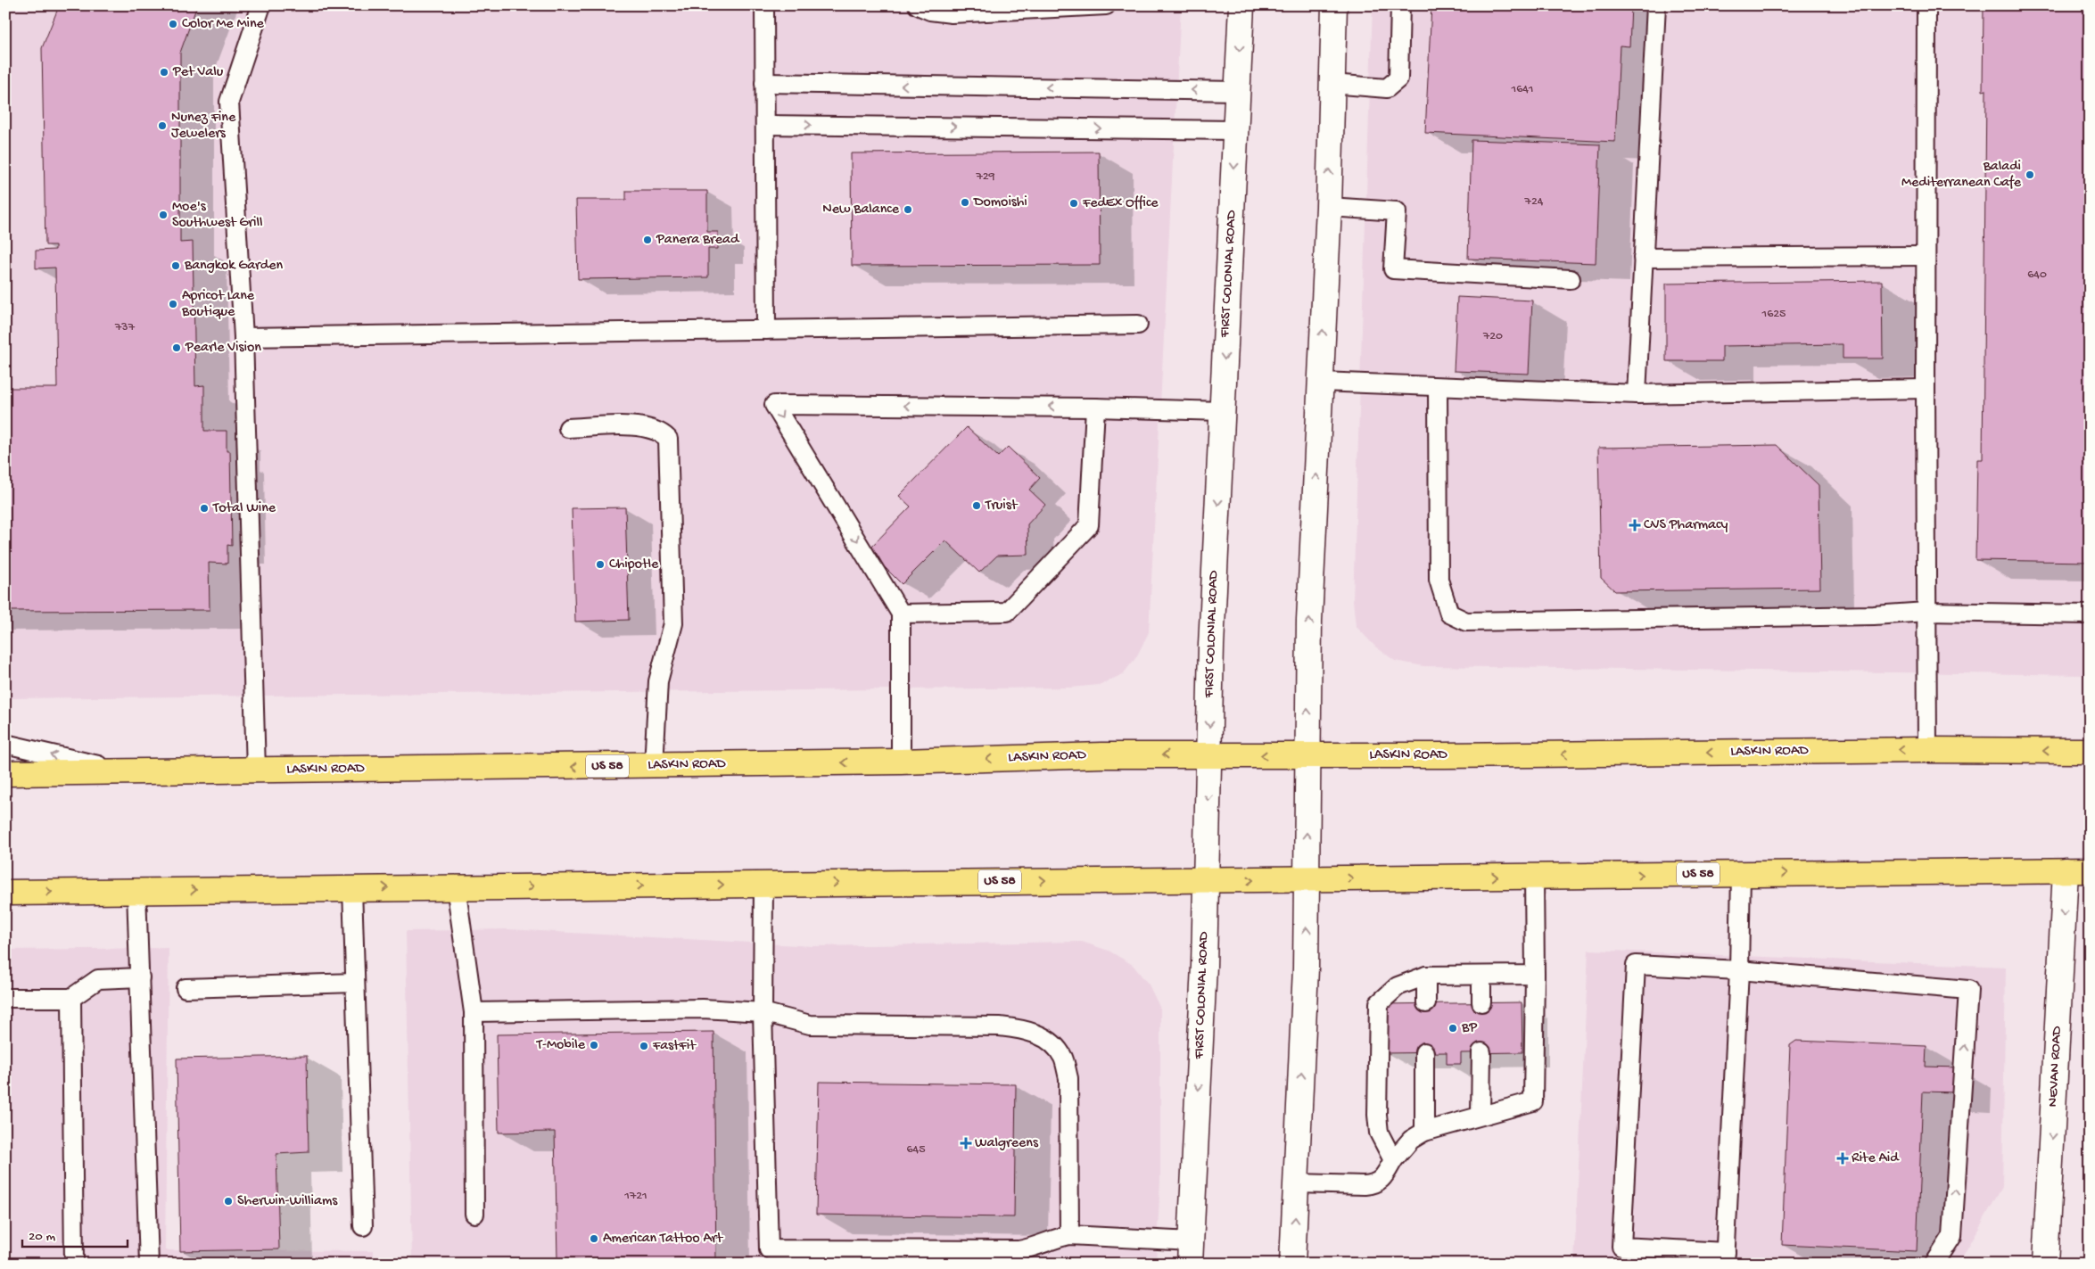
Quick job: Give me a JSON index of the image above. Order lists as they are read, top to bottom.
{
  "streets": {
    "main road": [
      "FIRST COLONIAL ROAD",
      "LASKIN ROAD",
      "US 58",
      "NEVAN ROAD"
    ]
  },
  "crossings": [
    ["FIRST COLONIAL ROAD", "LASKIN ROAD"],
    ["FIRST COLONIAL ROAD", "US 58"],
    ["US 58", "NEVAN ROAD"]
  ],
  "one_way": ["NEVAN ROAD"],
  "places": {
    "other": [
      "Color Me Mine",
      "Pet Valu",
      "Nunez Fine Jewelers",
      "Baladi Mediterranean Cafe",
      "Domoishi",
      "FedEx Office",
      "New Balance",
      "Moe's Southwest Grill",
      "Panera Bread",
      "Bangkok Garden",
      "Apricot Lane Boutique",
      "Pearle Vision",
      "Truist",
      "Total Wine",
      "Chipotle",
      "BP",
      "T-Mobile",
      "FastFit",
      "Sherwin-Williams",
      "American Tattoo Art"
    ],
    "health": ["CVS Pharmacy", "Walgreens", "Rite Aid"]
  },
  "house_numbers": [
    "1641",
    "729",
    "724",
    "640",
    "1625",
    "737",
    "720",
    "645",
    "1721"
  ],
  "scale_bar": "20 m"
}
